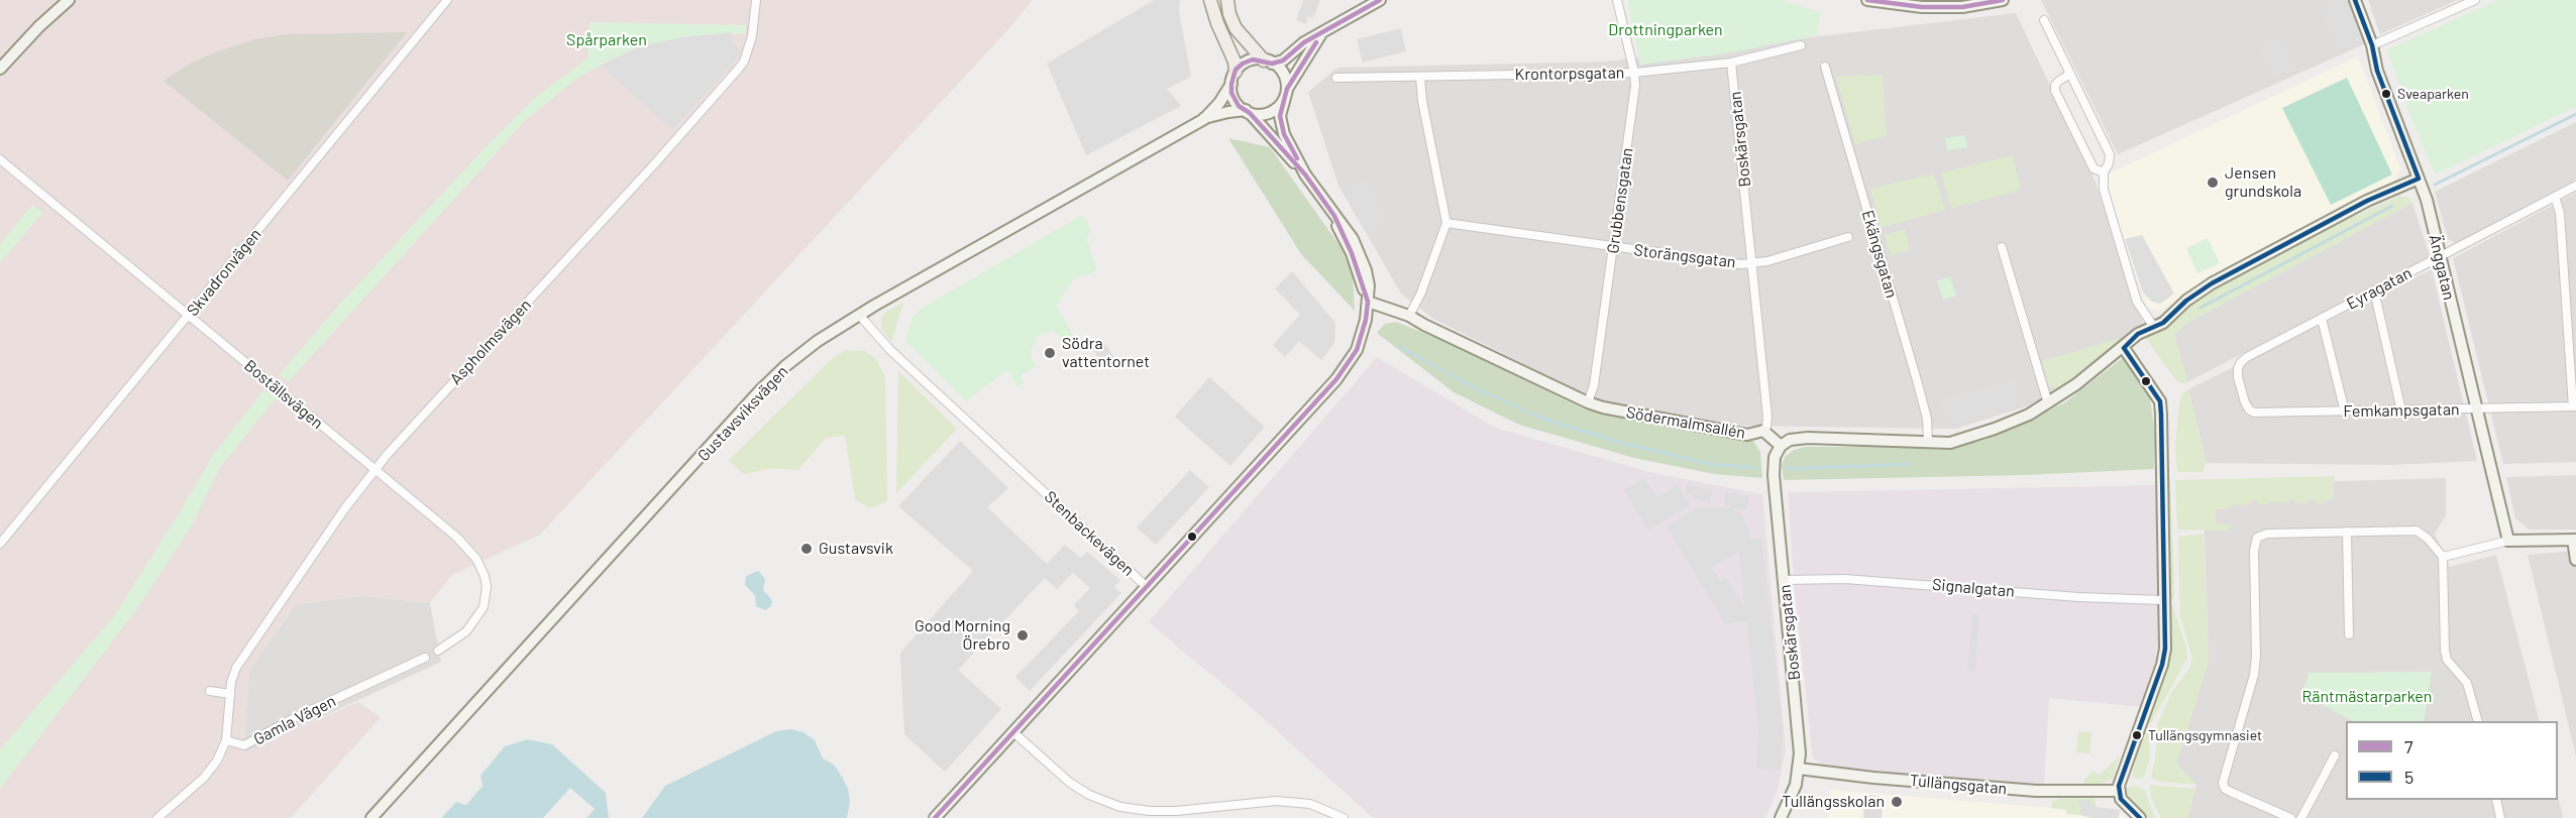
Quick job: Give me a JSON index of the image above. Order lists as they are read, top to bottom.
{
  "streets": {
    "street": [
      "Krontorpsgatan",
      "Boskärsgatan",
      "Grubbensgatan",
      "Ekängsgatan",
      "Storängsgatan",
      "Änggatan",
      "Skvadronvägen",
      "Eyragatan",
      "Aspholmsvägen",
      "Boställsvägen",
      "Femkampsgatan",
      "Gustavsviksvägen",
      "Södermalmsallén",
      "Stenbackevägen",
      "Signalgatan",
      "Gamla Vägen",
      "Tullängsgatan"
    ]
  },
  "crossings": [
    ["Krontorpsgatan", "Boskärsgatan"],
    ["Krontorpsgatan", "Grubbensgatan"],
    ["Boskärsgatan", "Storängsgatan"],
    ["Boskärsgatan", "Södermalmsallén"],
    ["Boskärsgatan", "Signalgatan"],
    ["Boskärsgatan", "Tullängsgatan"],
    ["Grubbensgatan", "Storängsgatan"],
    ["Grubbensgatan", "Södermalmsallén"],
    ["Änggatan", "Eyragatan"],
    ["Änggatan", "Femkampsgatan"],
    ["Skvadronvägen", "Boställsvägen"],
    ["Eyragatan", "Femkampsgatan"],
    ["Aspholmsvägen", "Boställsvägen"],
    ["Aspholmsvägen", "Gamla Vägen"],
    ["Gustavsviksvägen", "Stenbackevägen"]
  ],
  "parks": ["Drottningparken", "Spårparken", "Räntmästarparken"],
  "places": [
    "Sveaparken",
    "Jensen grundskola",
    "Södra vattentornet",
    "Gustavsvik",
    "Good Morning Örebro",
    "Tullängsgymnasiet",
    "Tullängsskolan"
  ],
  "lines": ["transit line 7", "transit line 5"],
  "legend": ["7", "5"]
}
